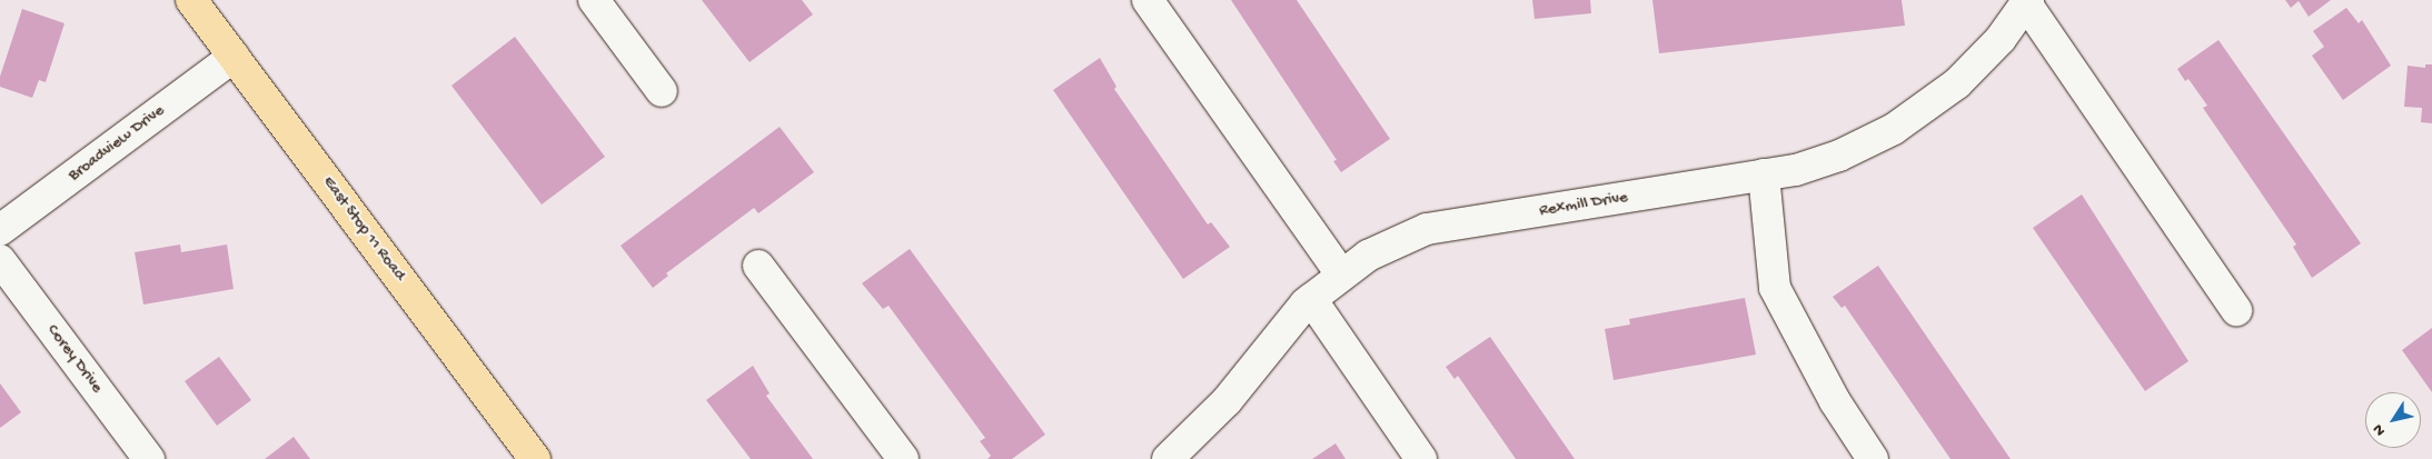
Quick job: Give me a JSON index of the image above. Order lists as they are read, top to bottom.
{
  "streets": {
    "main road": ["East Stop 11 Road"],
    "street": ["Broadview Drive", "Rexmill Drive", "Corey Drive"]
  },
  "crossings": [
    ["Broadview Drive", "East Stop 11 Road"]
  ],
  "north": "bottom left"
}
